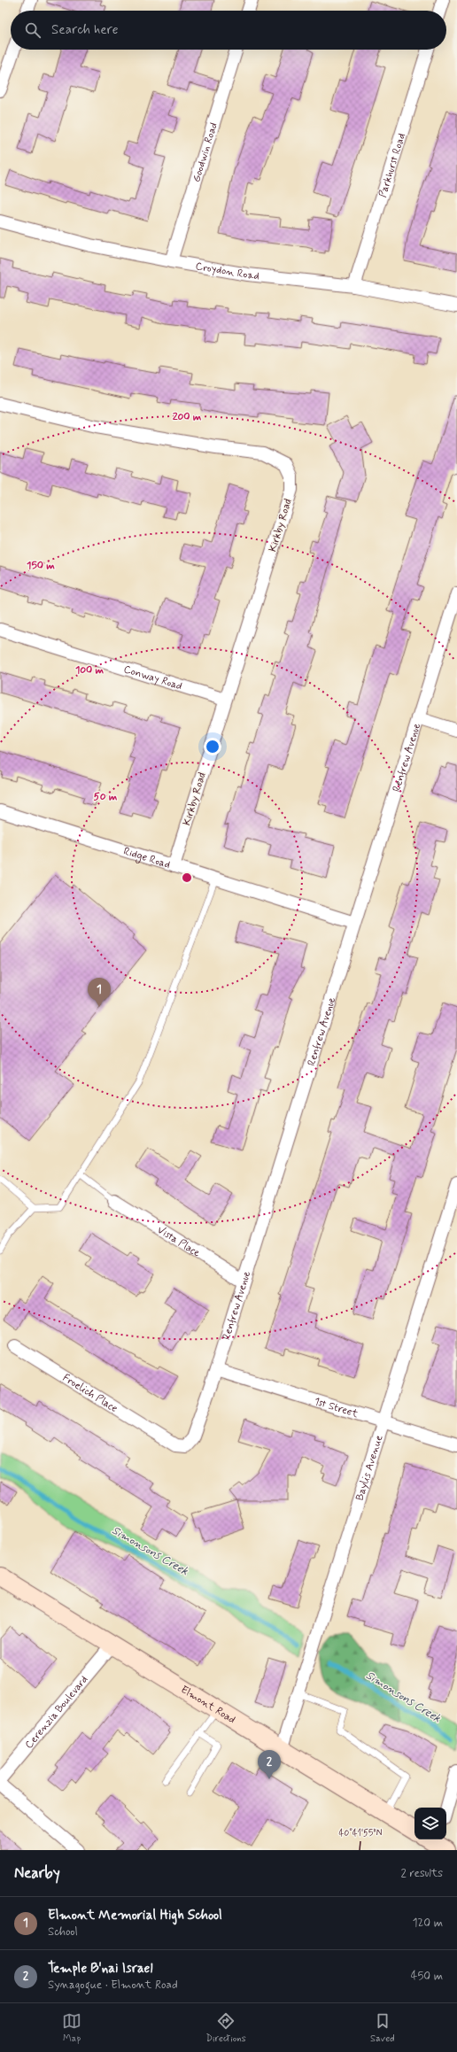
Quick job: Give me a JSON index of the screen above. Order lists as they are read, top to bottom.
{
  "streets": {
    "main road": ["Elmont Road"],
    "street": [
      "Goodwin Road",
      "Parkhurst Road",
      "Croydon Road",
      "Kirkby Road",
      "Conway Road",
      "Renfrew Avenue",
      "Ridge Road",
      "Vista Place",
      "Froelich Place",
      "1st Street",
      "Baylis Avenue",
      "Cerenzia Boulevard"
    ]
  },
  "crossings": [
    ["Goodwin Road", "Croydon Road"],
    ["Parkhurst Road", "Croydon Road"],
    ["Kirkby Road", "Conway Road"],
    ["Kirkby Road", "Ridge Road"],
    ["Renfrew Avenue", "Ridge Road"],
    ["Renfrew Avenue", "Vista Place"],
    ["Renfrew Avenue", "Froelich Place"],
    ["Renfrew Avenue", "1st Street"],
    ["1st Street", "Baylis Avenue"],
    ["Baylis Avenue", "Elmont Road"],
    ["Elmont Road", "Cerenzia Boulevard"]
  ],
  "water": ["Simonsons Creek"],
  "page": {
    "search": "Search here",
    "pins": ["1", "2"],
    "heading": ["Nearby", "2 results"],
    "list": [
      {
        "mark": "1",
        "name": "Elmont Memorial High School",
        "note": "School",
        "value": "120 m"
      },
      {
        "mark": "2",
        "name": "Temple B'nai Israel",
        "note": "Synagogue · Elmont Road",
        "value": "450 m"
      }
    ],
    "nav": ["Map", "Directions", "Saved"]
  },
  "coordinates": ["40°41'55\"N"],
  "rings": [
    "200 m",
    "150 m",
    "100 m",
    "50 m"
  ]
}
